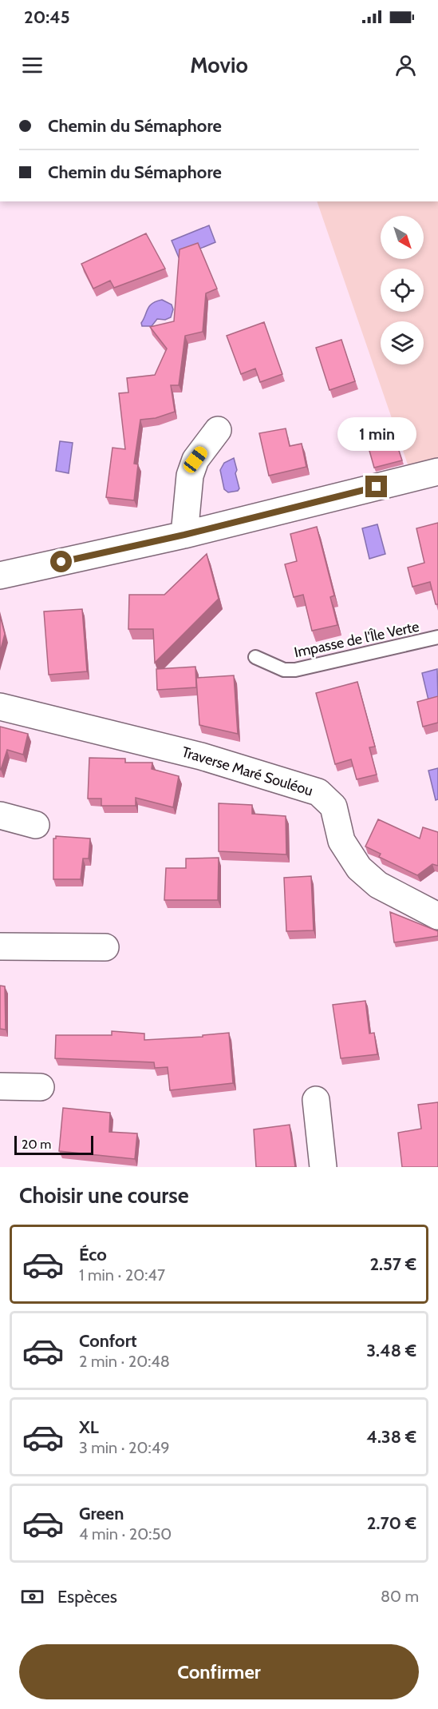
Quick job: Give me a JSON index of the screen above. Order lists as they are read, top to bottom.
{
  "streets": {
    "street": ["Traverse Maré Souléou"],
    "lane": ["Impasse de l'Île Verte"]
  },
  "scale_bar": "20 m",
  "north": "bottom right",
  "page": {
    "status": "20:45",
    "header": "Movio",
    "banner": ["Chemin du Sémaphore", "Chemin du Sémaphore"],
    "bubble": "1 min",
    "scale": "20 m",
    "heading": "Choisir une course",
    "list": [
      {
        "name": "Éco",
        "note": "1 min · 20:47",
        "value": "2.57 €"
      },
      {
        "name": "Confort",
        "note": "2 min · 20:48",
        "value": "3.48 €"
      },
      {
        "name": "XL",
        "note": "3 min · 20:49",
        "value": "4.38 €"
      },
      {
        "name": "Green",
        "note": "4 min · 20:50",
        "value": "2.70 €"
      }
    ],
    "pay": ["Espèces", "80 m"],
    "buttons": "Confirmer"
  }
}
